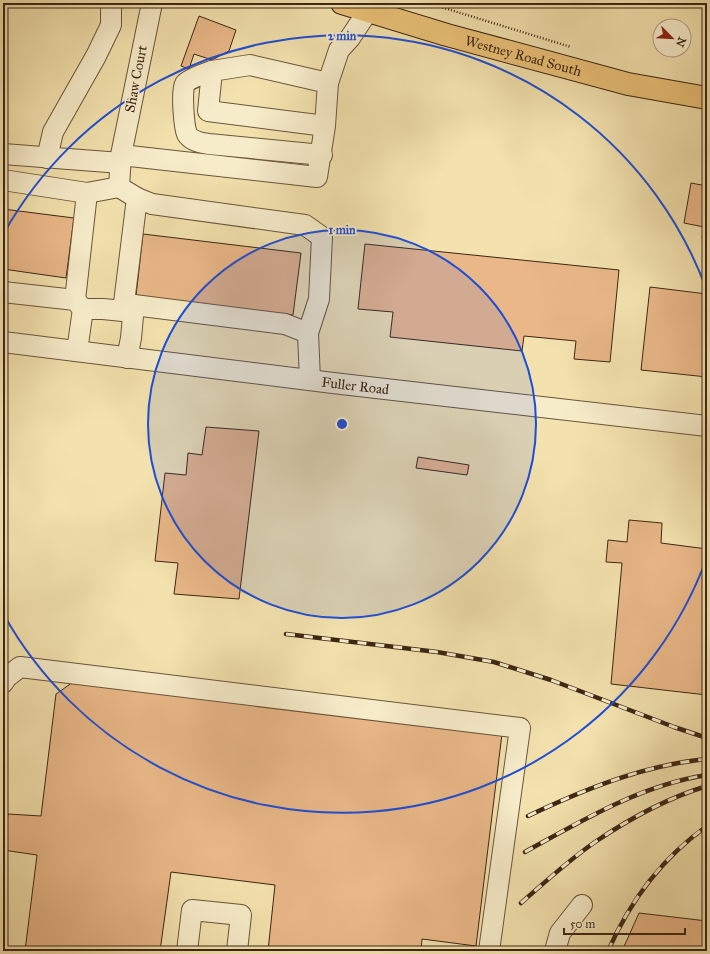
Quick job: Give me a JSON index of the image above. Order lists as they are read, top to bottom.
{
  "streets": {
    "main road": ["Westney Road South"],
    "street": ["Shaw Court", "Fuller Road"]
  },
  "scale_bar": "50 m",
  "north": "bottom right",
  "rings": ["2 min", "1 min"]
}
